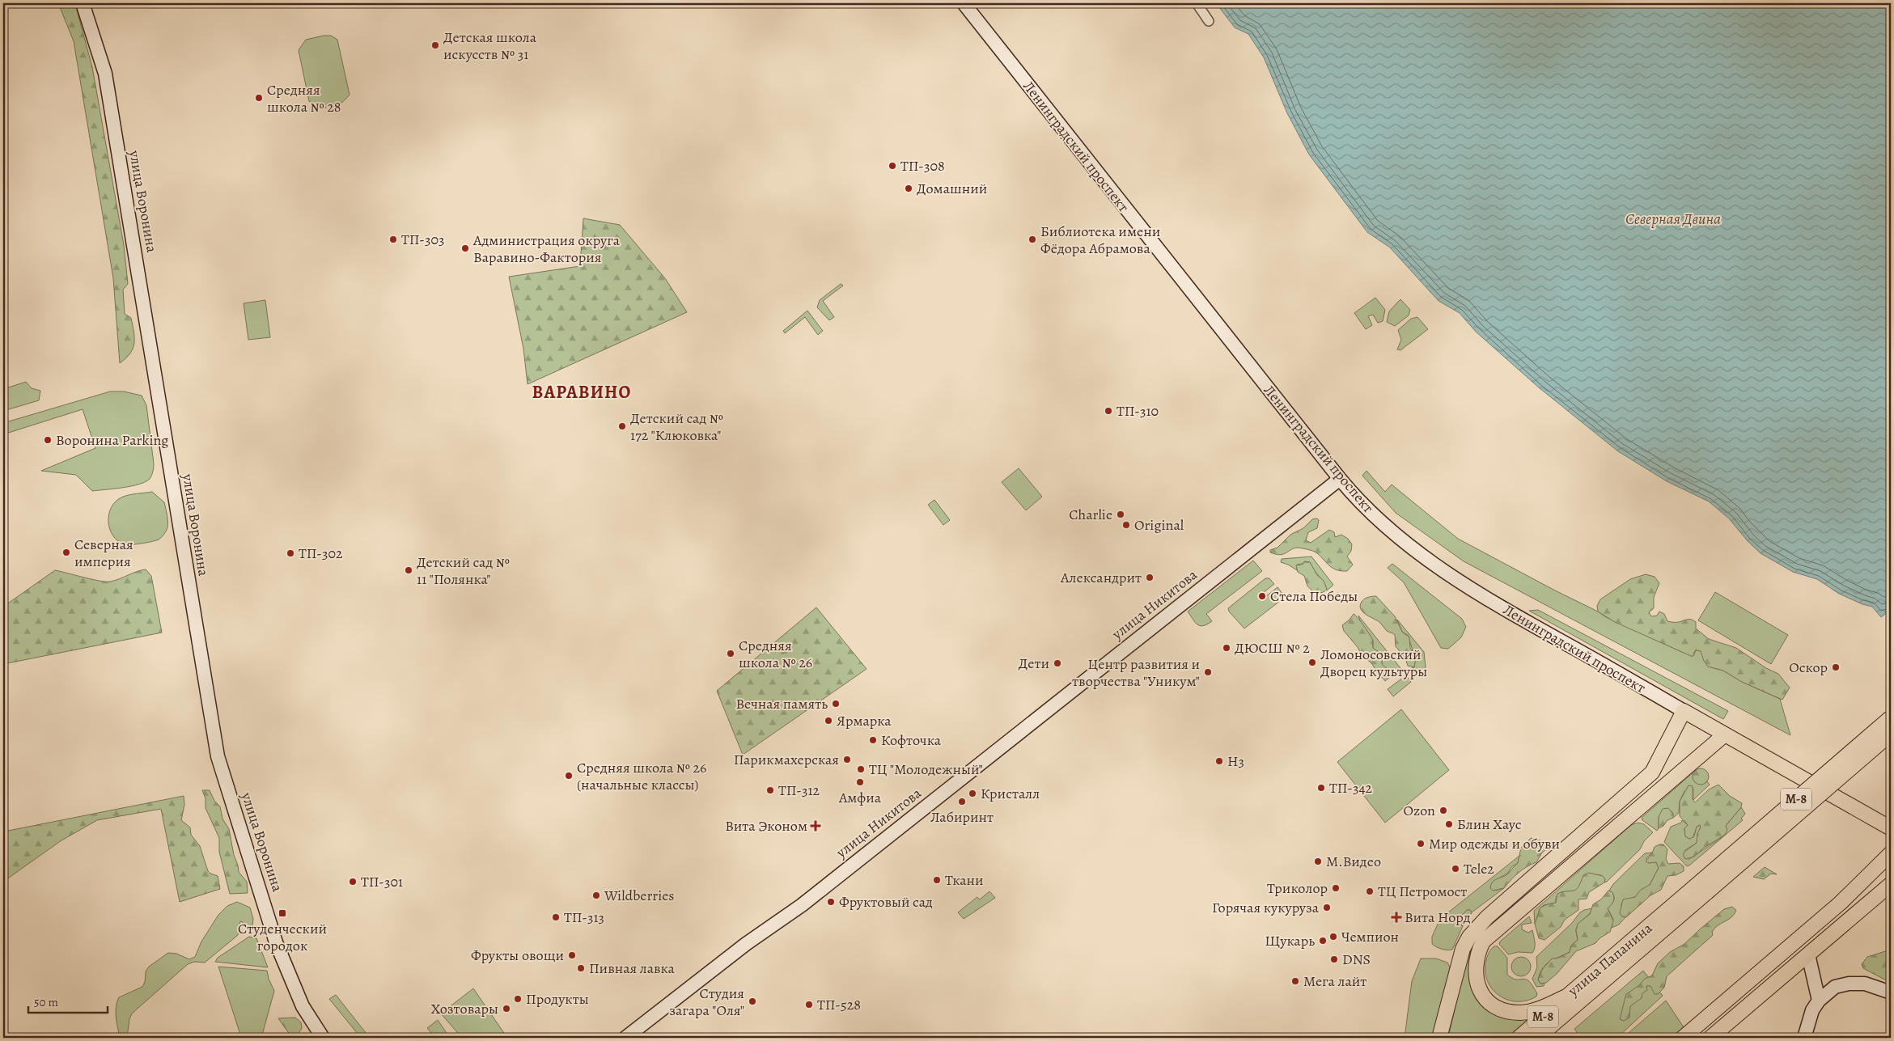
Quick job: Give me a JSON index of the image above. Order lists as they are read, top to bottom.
{
  "streets": {
    "main road": ["Ленинградский проспект", "М-8", "улица Папанина"],
    "street": ["улица Воронина", "улица Никитова"]
  },
  "crossings": [
    ["Ленинградский проспект", "улица Никитова"],
    ["М-8", "улица Папанина"]
  ],
  "districts": ["ВАРАВИНО"],
  "water": ["Северная Двина"],
  "places": {
    "other": [
      "Детская школа искусств № 31",
      "Средняя школа № 28",
      "ТП-308",
      "Домашний",
      "ТП-303",
      "Библиотека имени Фёдора Абрамова",
      "Администрация округа Варавино-Фактория",
      "ТП-310",
      "Детский сад № 172 \"Клюковка\"",
      "Воронина Parking",
      "Charlie",
      "Original",
      "Северная империя",
      "ТП-302",
      "Детский сад № 11 \"Полянка\"",
      "Александрит",
      "Стела Победы",
      "ДЮСШ № 2",
      "Средняя школа № 26",
      "Ломоносовский Дворец культуры",
      "Дети",
      "Оскор",
      "Центр развития и творчества \"Уникум\"",
      "Вечная память",
      "Ярмарка",
      "Кофточка",
      "Парикмахерская",
      "Н3",
      "ТЦ \"Молодежный\"",
      "Средняя школа № 26 (начальные классы)",
      "Амфиа",
      "ТП-342",
      "ТП-312",
      "Кристалл",
      "Лабиринт",
      "Ozon",
      "Блин Хаус",
      "Мир одежды и обуви",
      "М.Видео",
      "Tele2",
      "Ткани",
      "ТП-301",
      "Триколор",
      "ТЦ Петромост",
      "Wildberries",
      "Фруктовый сад",
      "Горячая кукуруза",
      "ТП-313",
      "Чемпион",
      "Щукарь",
      "Фрукты овощи",
      "DNS",
      "Пивная лавка",
      "Мега лайт",
      "Продукты",
      "Студия загара \"Оля\"",
      "ТП-528",
      "Хозтовары"
    ],
    "health": ["Вита Эконом", "Вита Норд"],
    "transit": ["Студенческий городок"]
  },
  "scale_bar": "50 m"
}
